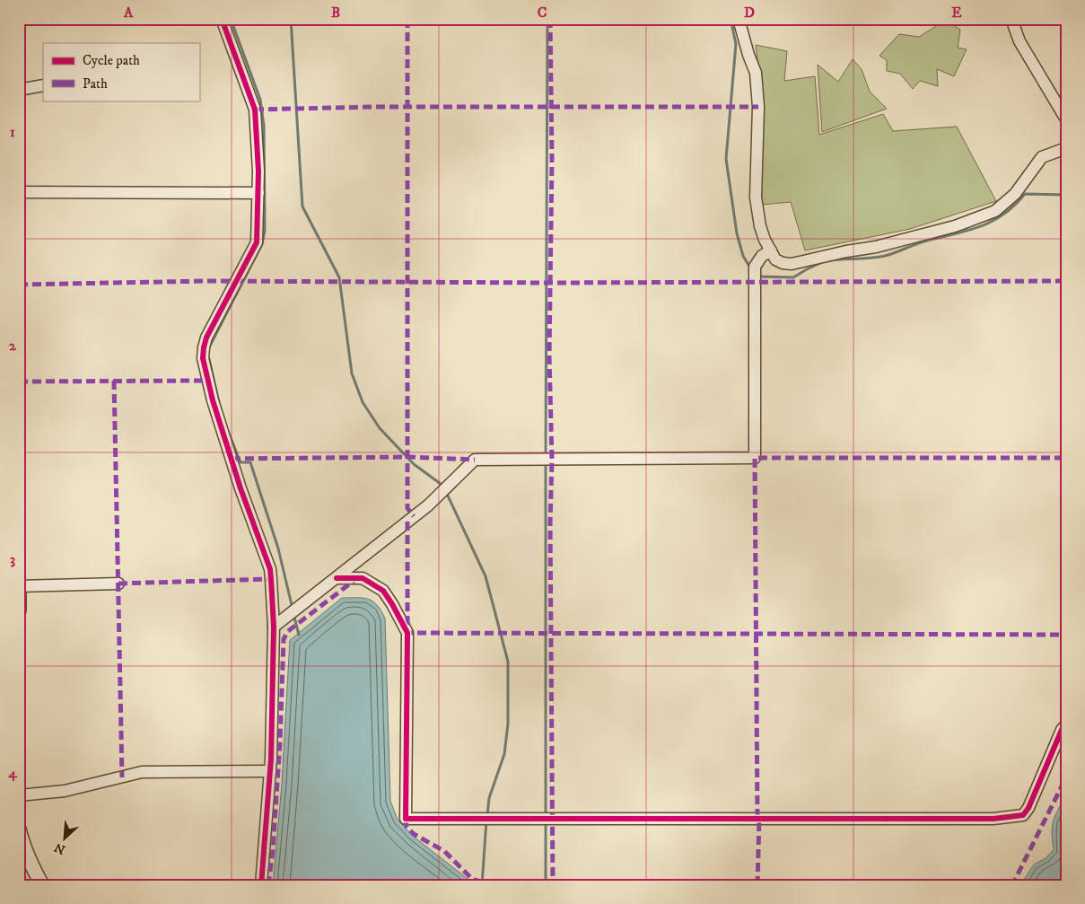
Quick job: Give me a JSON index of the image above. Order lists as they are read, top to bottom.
{
  "legend": ["Cycle path", "Path"],
  "north": "bottom left",
  "grid": {
    "columns": [
      "A",
      "B",
      "C",
      "D",
      "E"
    ],
    "rows": [
      "1",
      "2",
      "3",
      "4"
    ]
  }
}
